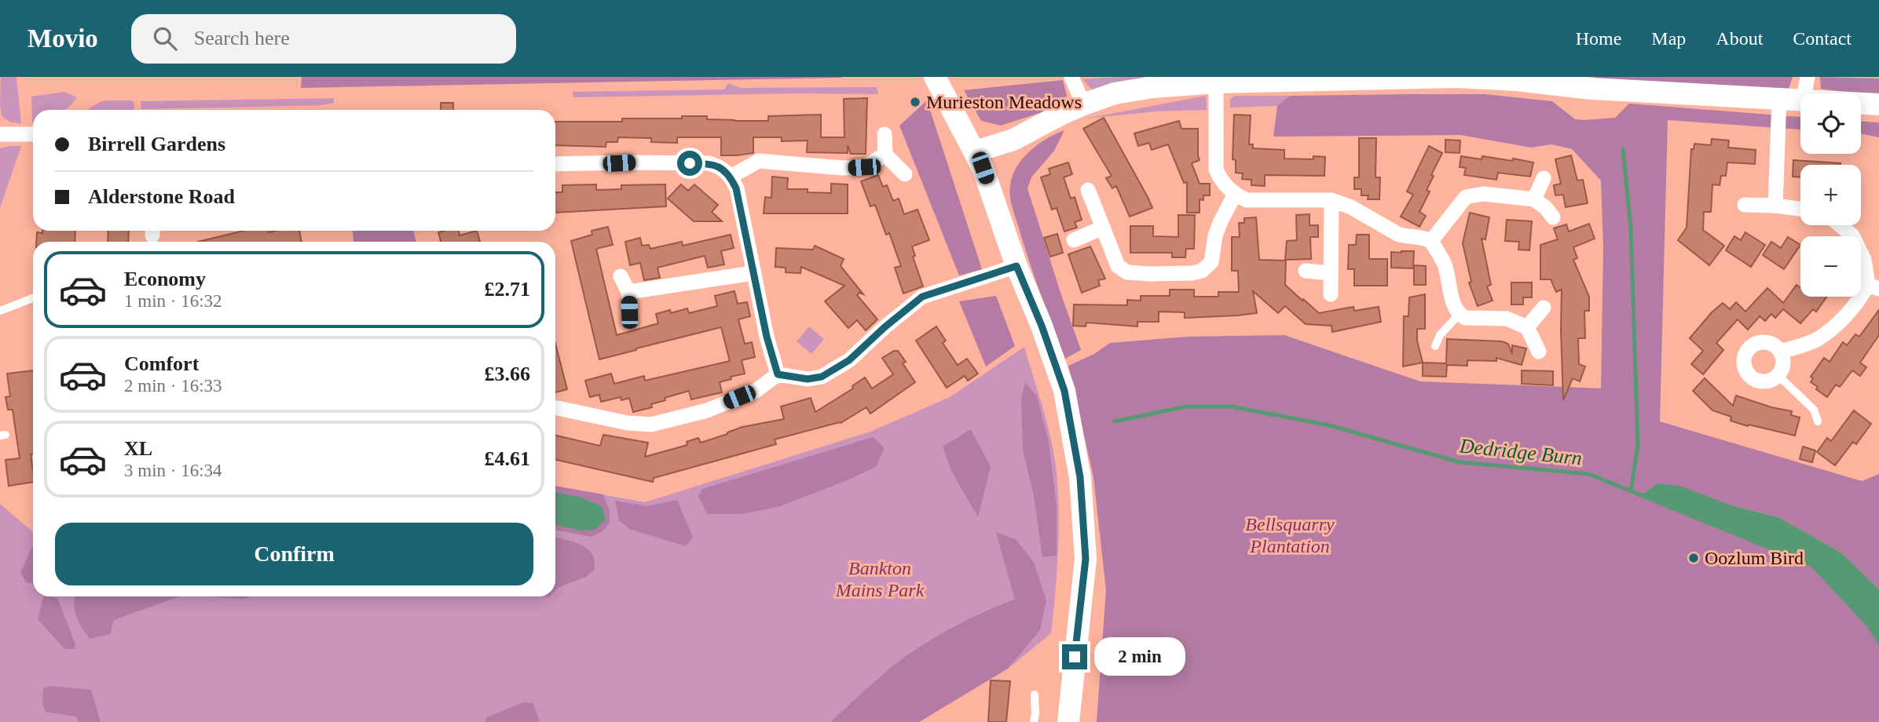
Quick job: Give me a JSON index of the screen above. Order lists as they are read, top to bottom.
{
  "water": ["Dedridge Burn"],
  "parks": ["Bellsquarry Plantation", "Bankton Mains Park"],
  "places": ["Murieston Meadows", "Oozlum Bird"],
  "page": {
    "header": "Movio",
    "search": "Search here",
    "nav": [
      "Home",
      "Map",
      "About",
      "Contact"
    ],
    "map_buttons": ["+", "−"],
    "banner": ["Birrell Gardens", "Alderstone Road"],
    "list": [
      {
        "name": "Economy",
        "note": "1 min · 16:32",
        "value": "£2.71"
      },
      {
        "name": "Comfort",
        "note": "2 min · 16:33",
        "value": "£3.66"
      },
      {
        "name": "XL",
        "note": "3 min · 16:34",
        "value": "£4.61"
      }
    ],
    "buttons": "Confirm",
    "bubble": "2 min"
  }
}
